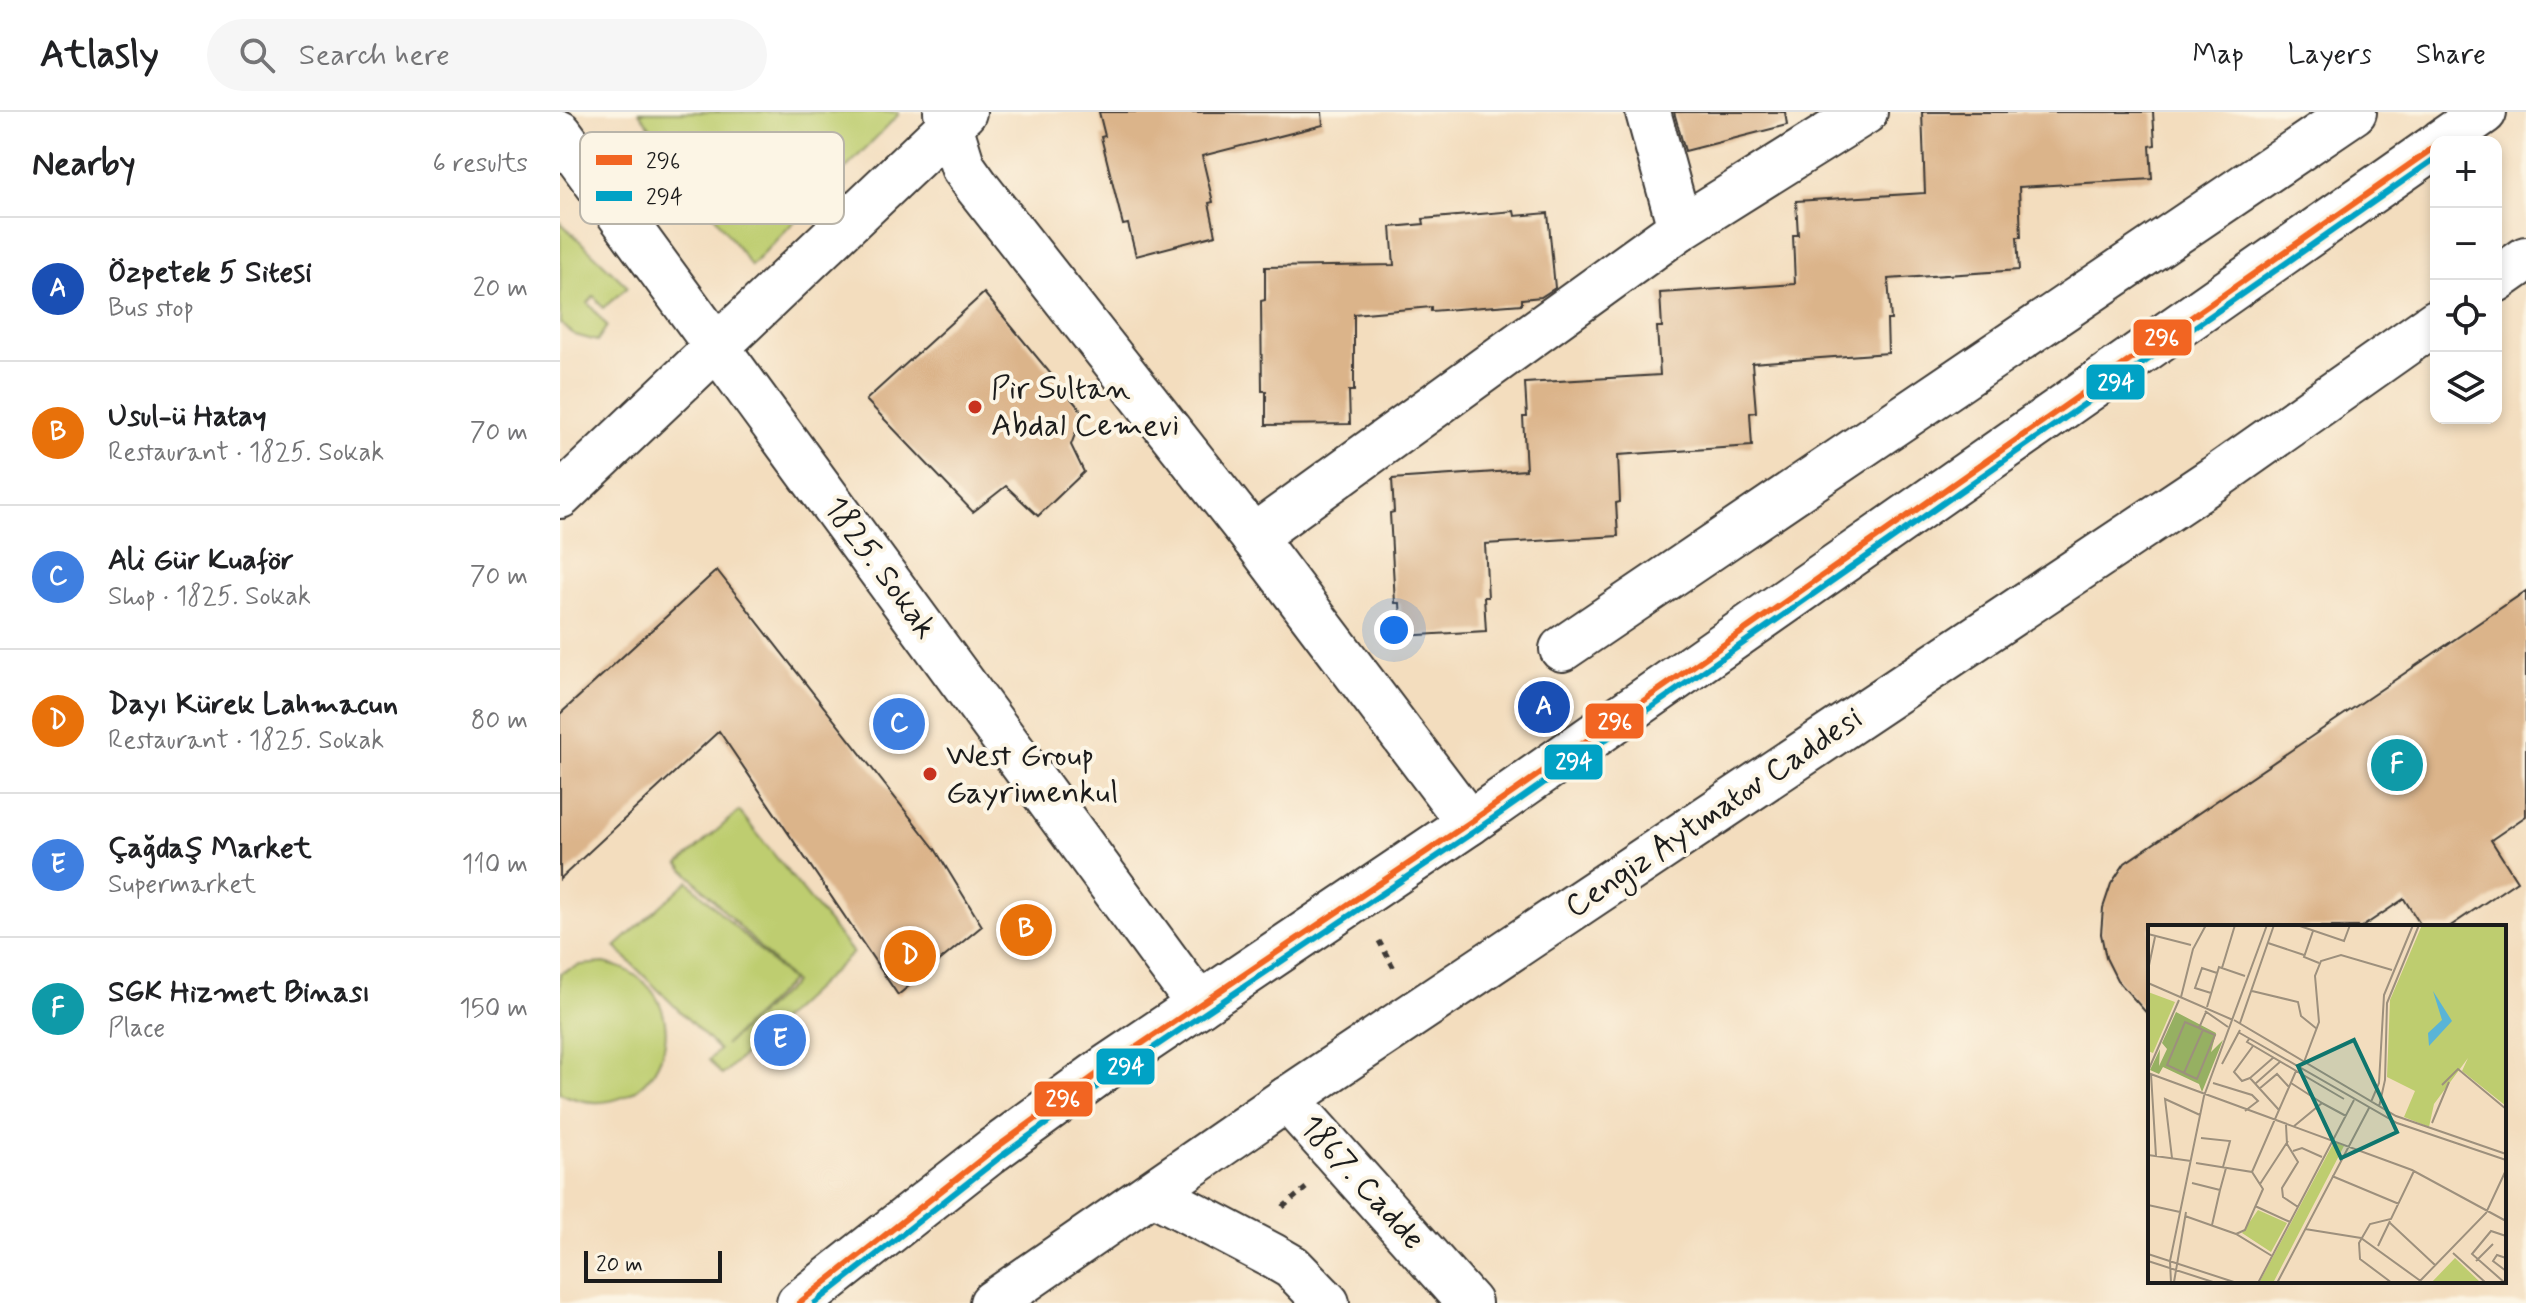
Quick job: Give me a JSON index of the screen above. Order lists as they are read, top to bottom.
{
  "streets": {
    "street": ["1825. Sokak", "Cengiz Aytmatov Caddesi", "1867. Cadde"]
  },
  "crossings": [
    ["Cengiz Aytmatov Caddesi", "1867. Cadde"]
  ],
  "places": ["Pir Sultan Abdal Cemevi", "West Group Gayrimenkul"],
  "lines": ["transit line 296", "transit line 294"],
  "legend": ["296", "294"],
  "scale_bar": "20 m",
  "page": {
    "header": "Atlasly",
    "search": "Search here",
    "nav": ["Map", "Layers", "Share"],
    "heading": ["Nearby", "6 results"],
    "map_buttons": ["+", "−"],
    "list": [
      {
        "mark": "A",
        "name": "Özpetek 5 Sitesi",
        "note": "Bus stop",
        "value": "20 m"
      },
      {
        "mark": "B",
        "name": "Usul-ü Hatay",
        "note": "Restaurant · 1825. Sokak",
        "value": "70 m"
      },
      {
        "mark": "C",
        "name": "Ali Gür Kuaför",
        "note": "Shop · 1825. Sokak",
        "value": "70 m"
      },
      {
        "mark": "D",
        "name": "Dayı Kürek Lahmacun",
        "note": "Restaurant · 1825. Sokak",
        "value": "80 m"
      },
      {
        "mark": "E",
        "name": "Çağdaş Market",
        "note": "Supermarket",
        "value": "110 m"
      },
      {
        "mark": "F",
        "name": "SGK Hizmet Binası",
        "note": "Place",
        "value": "150 m"
      }
    ],
    "pins": [
      "A",
      "C",
      "F",
      "B",
      "D",
      "E"
    ],
    "scale": "20 m"
  }
}
